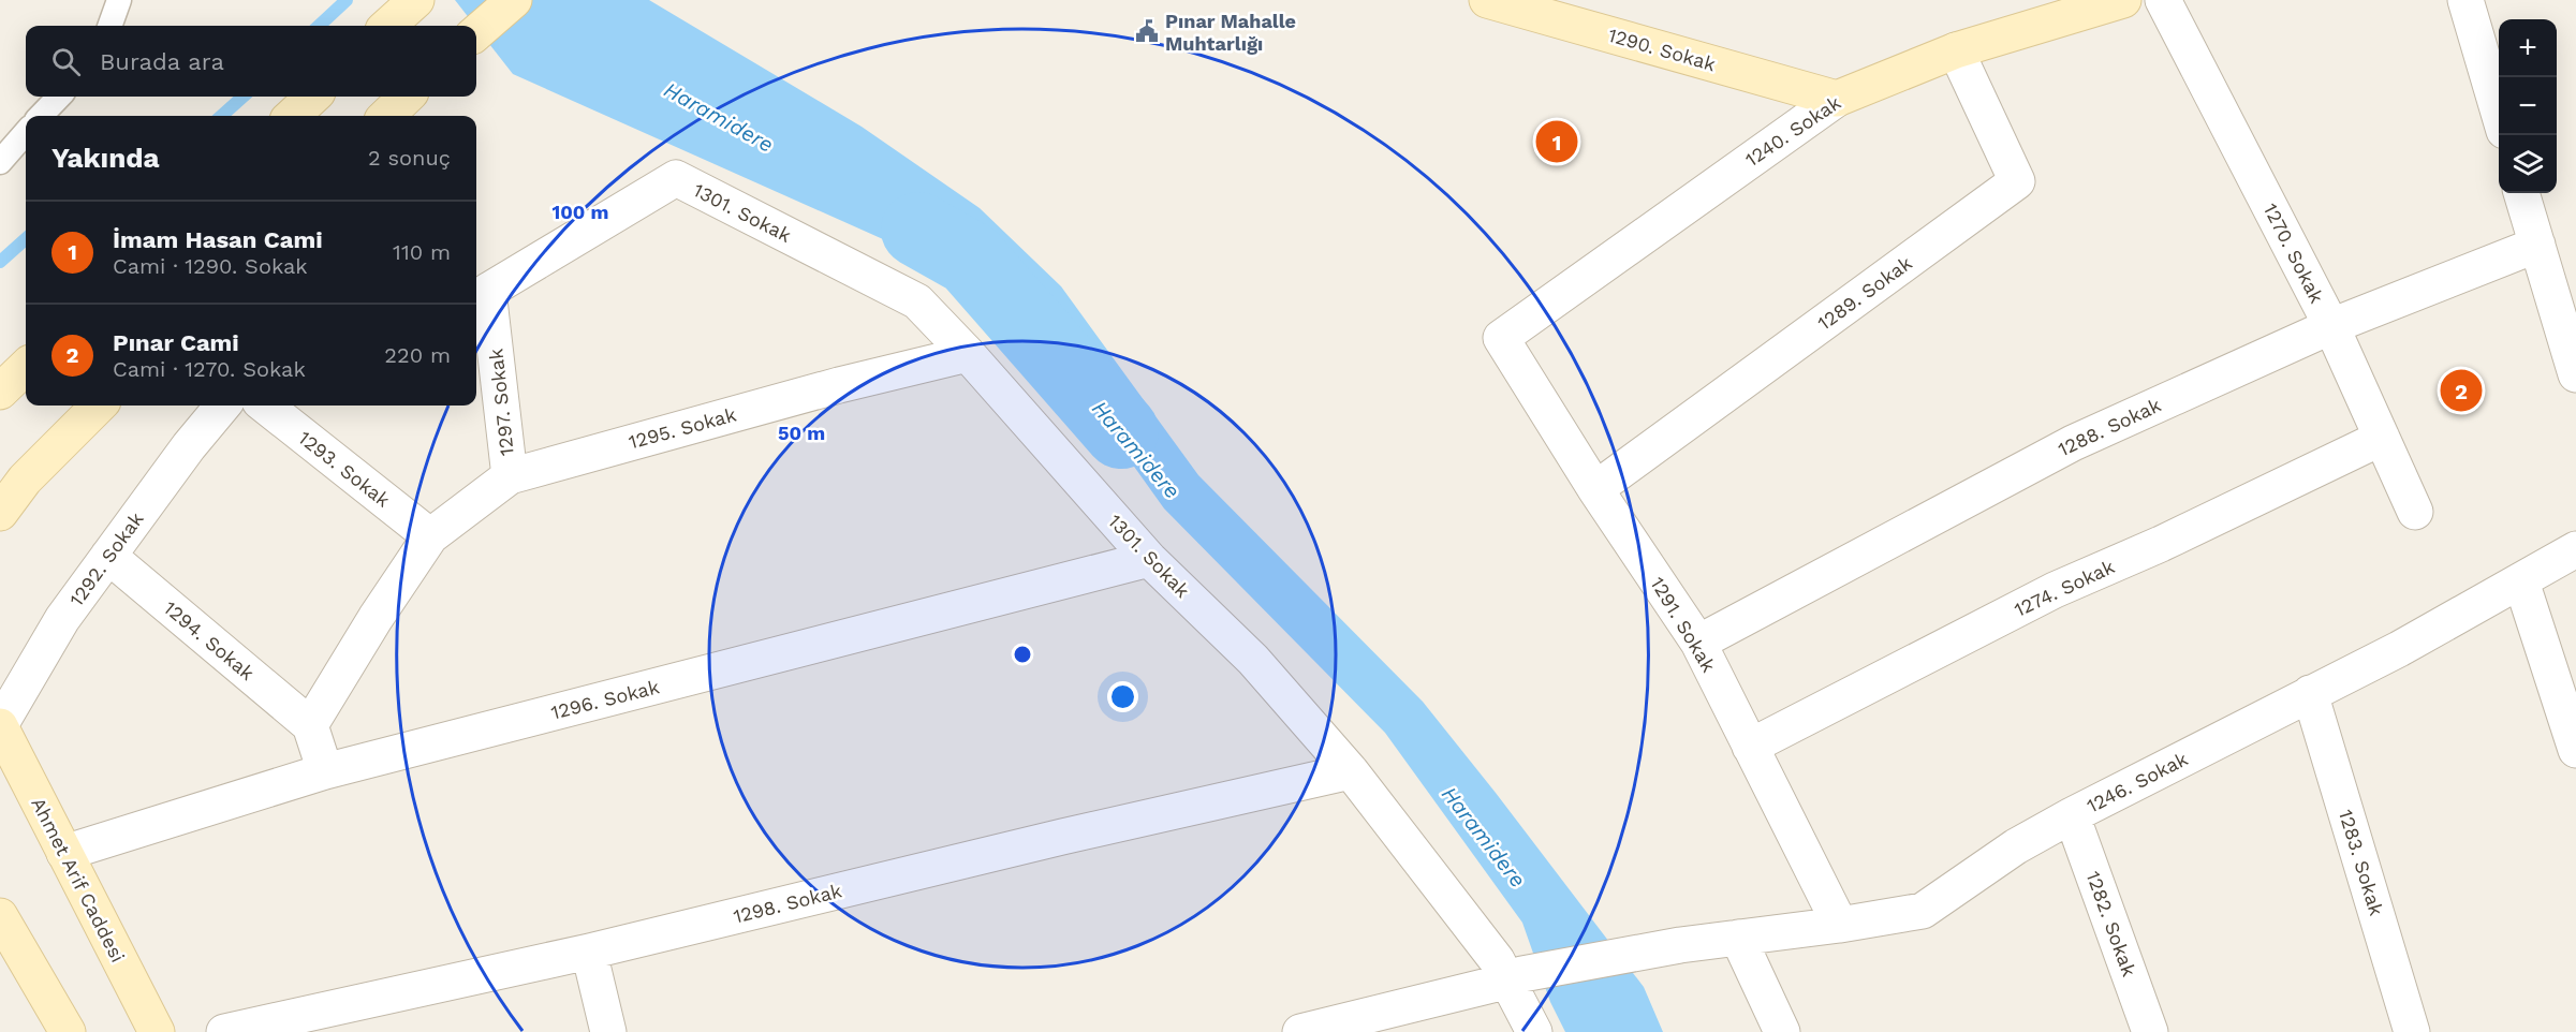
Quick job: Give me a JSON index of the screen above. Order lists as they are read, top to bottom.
{
  "streets": {
    "main road": ["1290. Sokak", "1240. Sokak", "Ahmet Arif Caddesi"],
    "street": [
      "1301. Sokak",
      "1270. Sokak",
      "1289. Sokak",
      "1297. Sokak",
      "1288. Sokak",
      "1295. Sokak",
      "1293. Sokak",
      "1292. Sokak",
      "1274. Sokak",
      "1291. Sokak",
      "1294. Sokak",
      "1296. Sokak",
      "1246. Sokak",
      "1283. Sokak",
      "1298. Sokak",
      "1282. Sokak"
    ]
  },
  "crossings": [
    ["1290. Sokak", "1240. Sokak"],
    ["1240. Sokak", "1289. Sokak"],
    ["1240. Sokak", "1291. Sokak"],
    ["1301. Sokak", "1297. Sokak"],
    ["1301. Sokak", "1295. Sokak"],
    ["1301. Sokak", "1296. Sokak"],
    ["1301. Sokak", "1246. Sokak"],
    ["1301. Sokak", "1298. Sokak"],
    ["1270. Sokak", "1288. Sokak"],
    ["1270. Sokak", "1274. Sokak"],
    ["1289. Sokak", "1291. Sokak"],
    ["1297. Sokak", "1295. Sokak"],
    ["1297. Sokak", "1293. Sokak"],
    ["1297. Sokak", "1294. Sokak"],
    ["1288. Sokak", "1291. Sokak"],
    ["1292. Sokak", "1294. Sokak"],
    ["1292. Sokak", "Ahmet Arif Caddesi"],
    ["1274. Sokak", "1291. Sokak"],
    ["1291. Sokak", "1246. Sokak"],
    ["1296. Sokak", "Ahmet Arif Caddesi"],
    ["1246. Sokak", "1283. Sokak"],
    ["1246. Sokak", "1282. Sokak"]
  ],
  "water": ["Haramidere"],
  "places": {
    "public building": ["Pınar Mahalle Muhtarlığı"]
  },
  "page": {
    "map_buttons": ["+", "−"],
    "search": "Burada ara",
    "heading": ["Yakında", "2 sonuç"],
    "pins": ["1", "2"],
    "list": [
      {
        "mark": "1",
        "name": "İmam Hasan Cami",
        "note": "Cami · 1290. Sokak",
        "value": "110 m"
      },
      {
        "mark": "2",
        "name": "Pınar Cami",
        "note": "Cami · 1270. Sokak",
        "value": "220 m"
      }
    ]
  },
  "rings": ["100 m", "50 m"]
}
